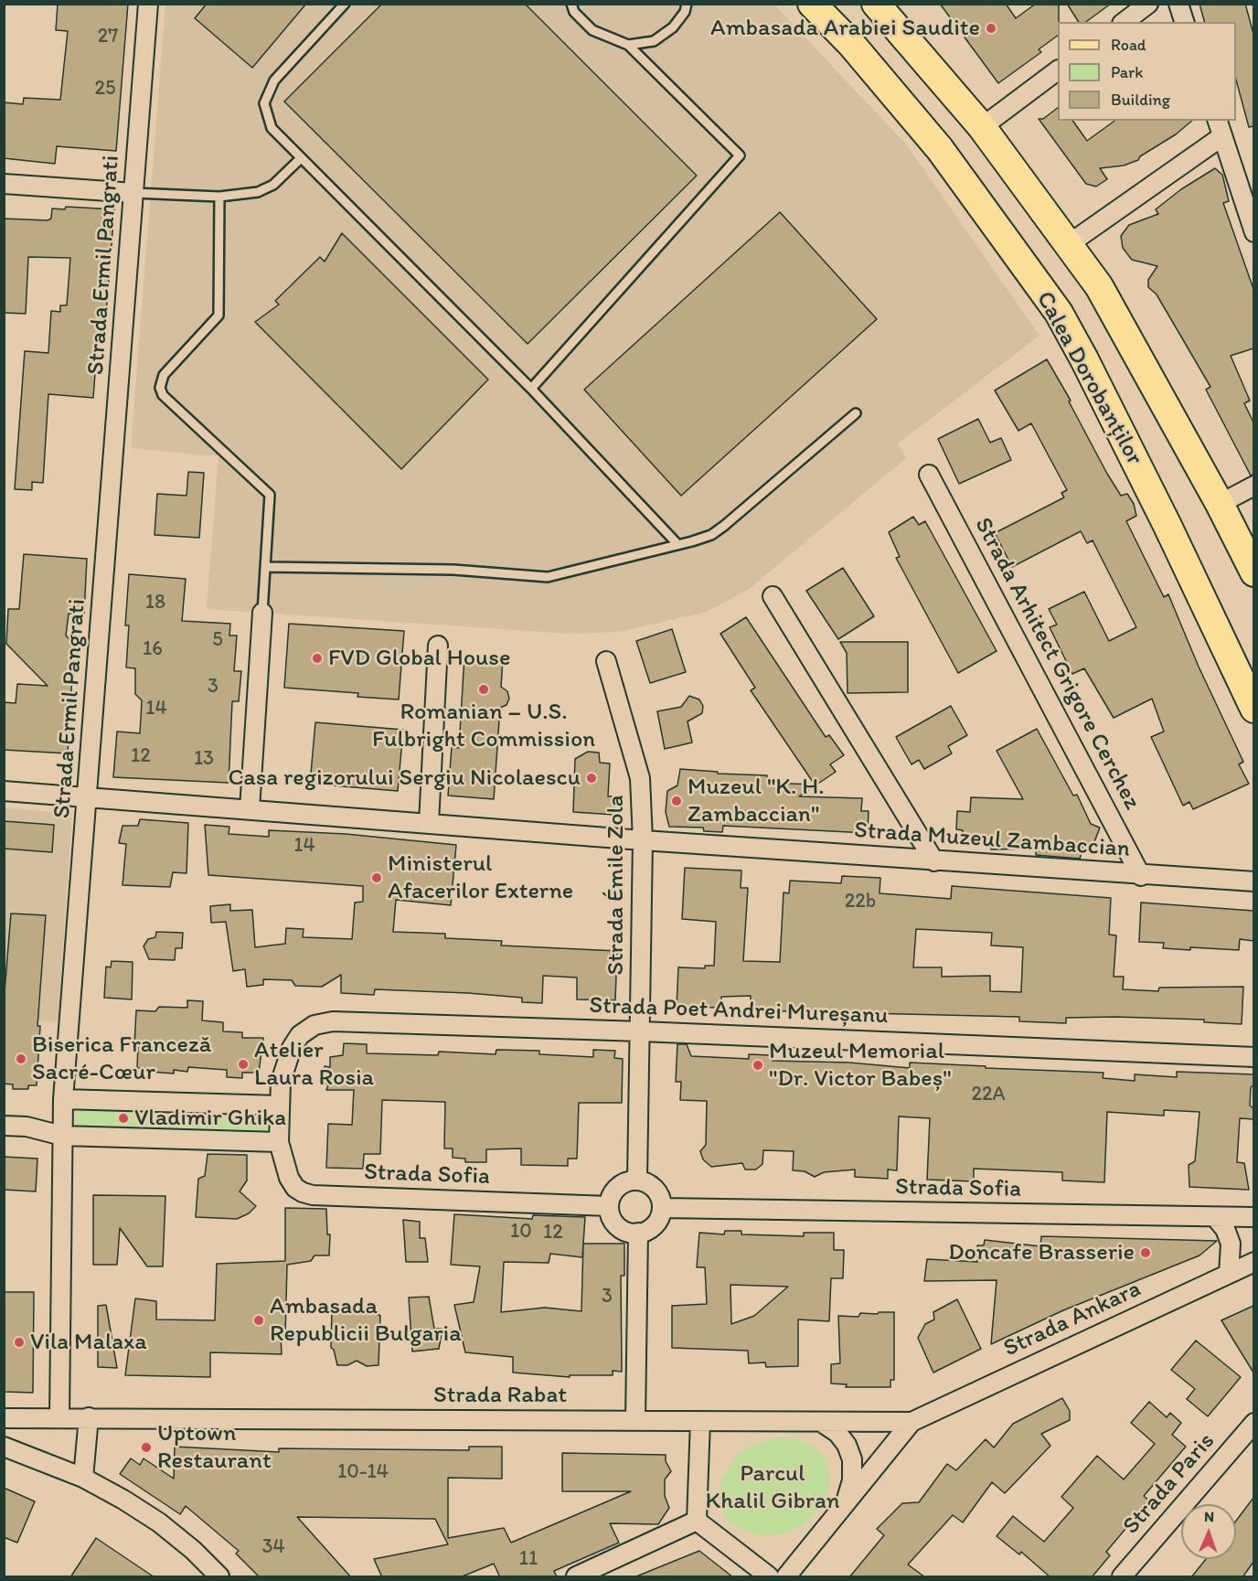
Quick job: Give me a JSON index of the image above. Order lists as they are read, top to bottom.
{
  "streets": {
    "main road": ["Calea Dorobanților"],
    "street": [
      "Strada Ermil Pangrati",
      "Strada Arhitect Grigore Cerchez",
      "Strada Muzeul Zambaccian",
      "Strada Émile Zola",
      "Strada Poet Andrei Mureșanu",
      "Strada Sofia",
      "Strada Ankara",
      "Strada Rabat",
      "Strada Paris"
    ]
  },
  "crossings": [
    ["Strada Ermil Pangrati", "Strada Muzeul Zambaccian"],
    ["Strada Ermil Pangrati", "Strada Rabat"],
    ["Strada Arhitect Grigore Cerchez", "Strada Muzeul Zambaccian"],
    ["Strada Muzeul Zambaccian", "Strada Émile Zola"],
    ["Strada Émile Zola", "Strada Poet Andrei Mureșanu"],
    ["Strada Émile Zola", "Strada Sofia"],
    ["Strada Poet Andrei Mureșanu", "Strada Sofia"],
    ["Strada Ankara", "Strada Rabat"]
  ],
  "parks": ["Parcul Khalil Gibran"],
  "places": [
    "Ambasada Arabiei Saudite",
    "FVD Global House",
    "Romanian – U.S. Fulbright Commission",
    "Casa regizorului Sergiu Nicolaescu",
    "Muzeul \"K. H. Zambaccian\"",
    "Ministerul Afacerilor Externe",
    "Biserica Franceză Sacré-Cœur",
    "Atelier Laura Rosia",
    "Muzeul Memorial \"Dr. Victor Babeș\"",
    "Vladimir Ghika",
    "Doncafe Brasserie",
    "Ambasada Republicii Bulgaria",
    "Vila Malaxa",
    "Uptown Restaurant"
  ],
  "house_numbers": [
    "27",
    "25",
    "18",
    "5",
    "16",
    "3",
    "14",
    "12",
    "13",
    "14",
    "22b",
    "22A",
    "10",
    "12",
    "3",
    "10-14",
    "34",
    "11"
  ],
  "legend": ["Road", "Park", "Building"],
  "north": "top"
}
